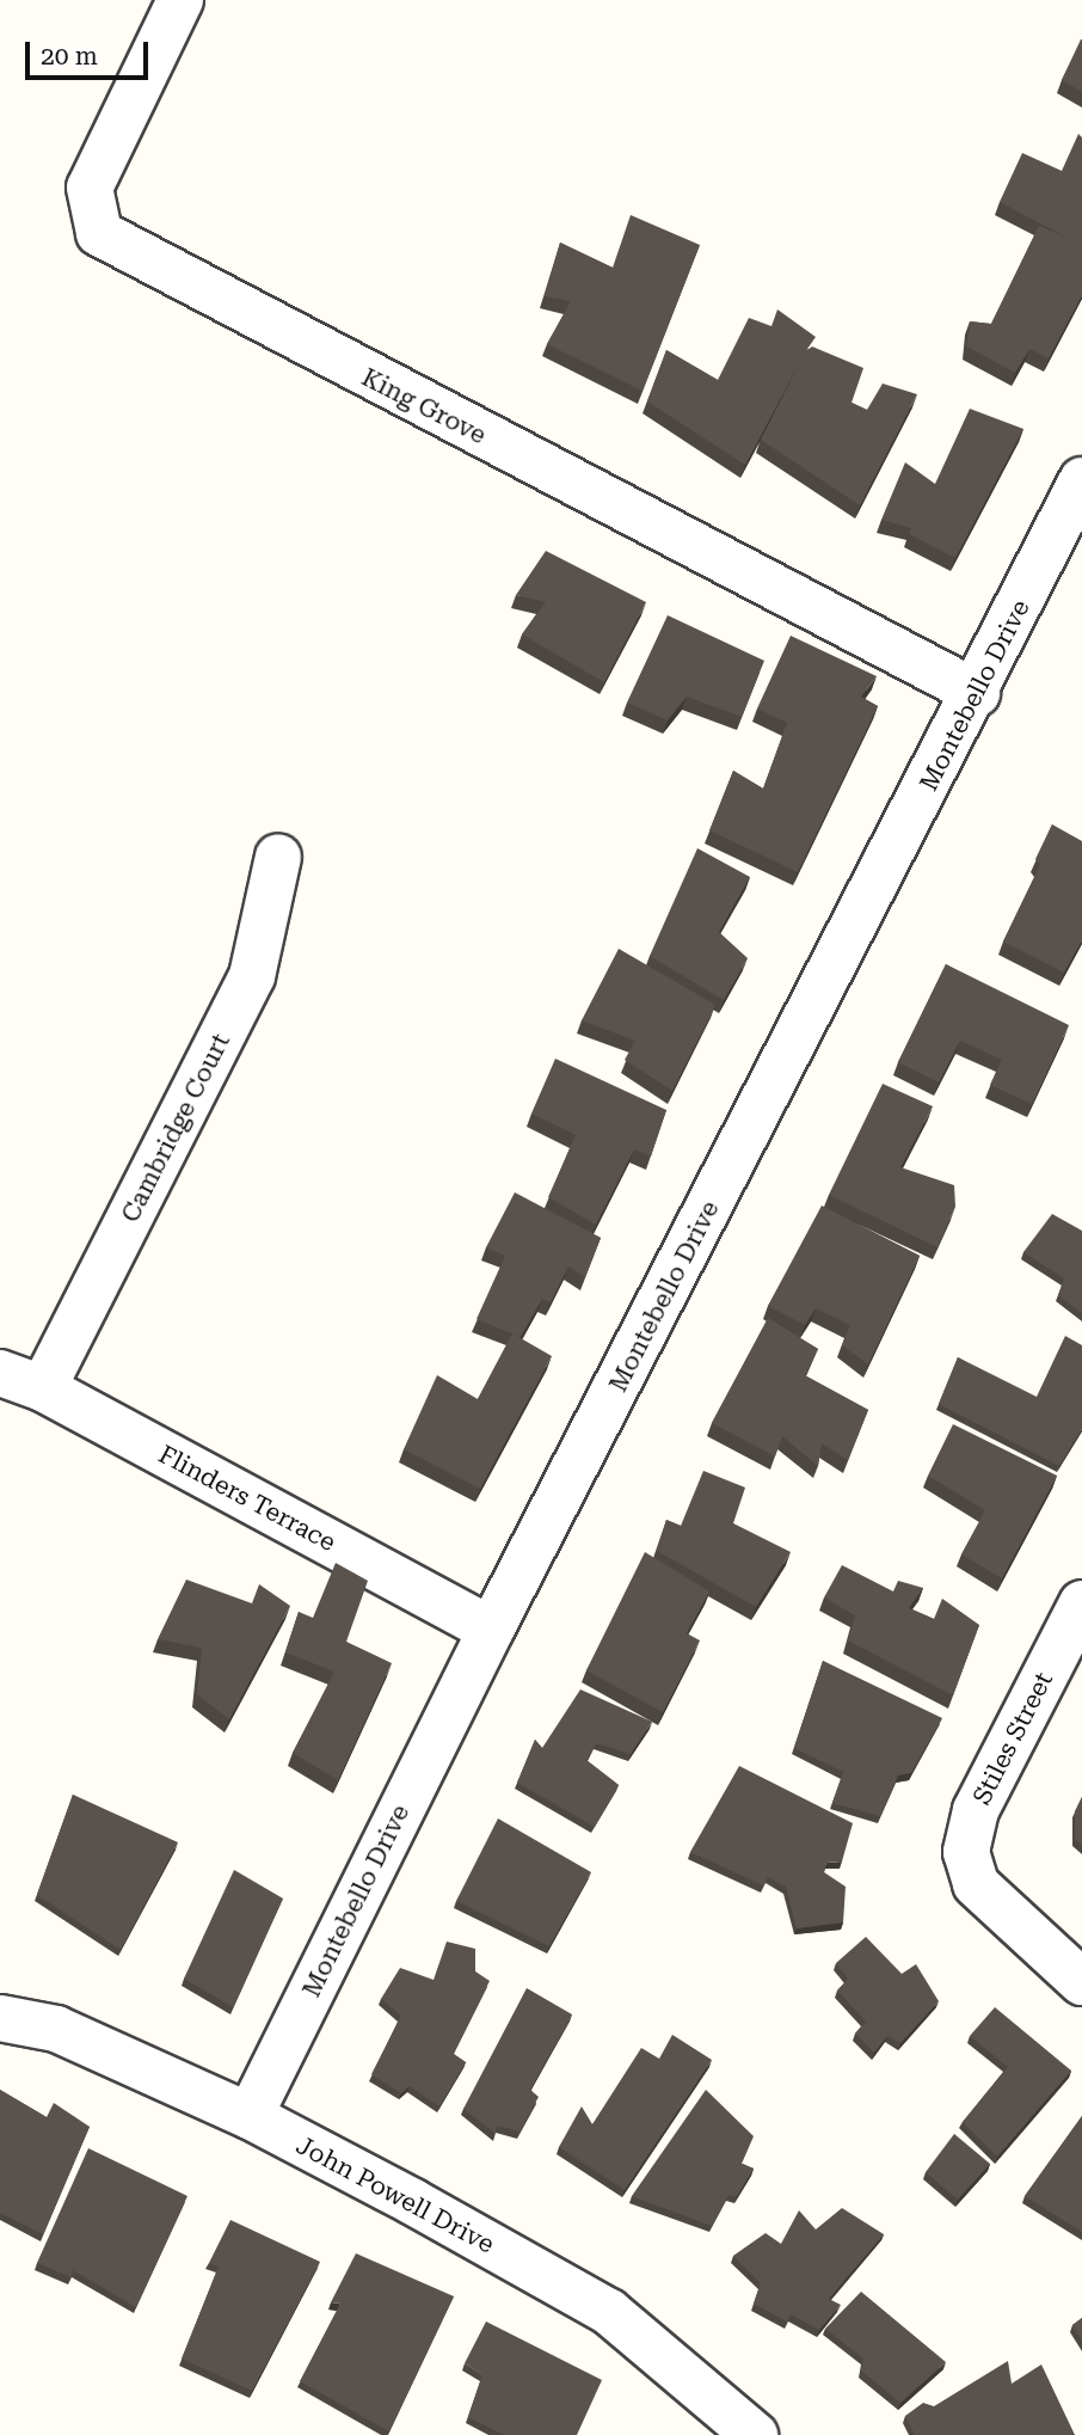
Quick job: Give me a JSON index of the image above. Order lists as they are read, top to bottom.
{
  "streets": {
    "street": [
      "King Grove",
      "Montebello Drive",
      "Cambridge Court",
      "Flinders Terrace",
      "Stiles Street",
      "John Powell Drive"
    ]
  },
  "crossings": [
    ["King Grove", "Montebello Drive"],
    ["Montebello Drive", "Flinders Terrace"],
    ["Montebello Drive", "John Powell Drive"],
    ["Cambridge Court", "Flinders Terrace"]
  ],
  "scale_bar": "20 m"
}
